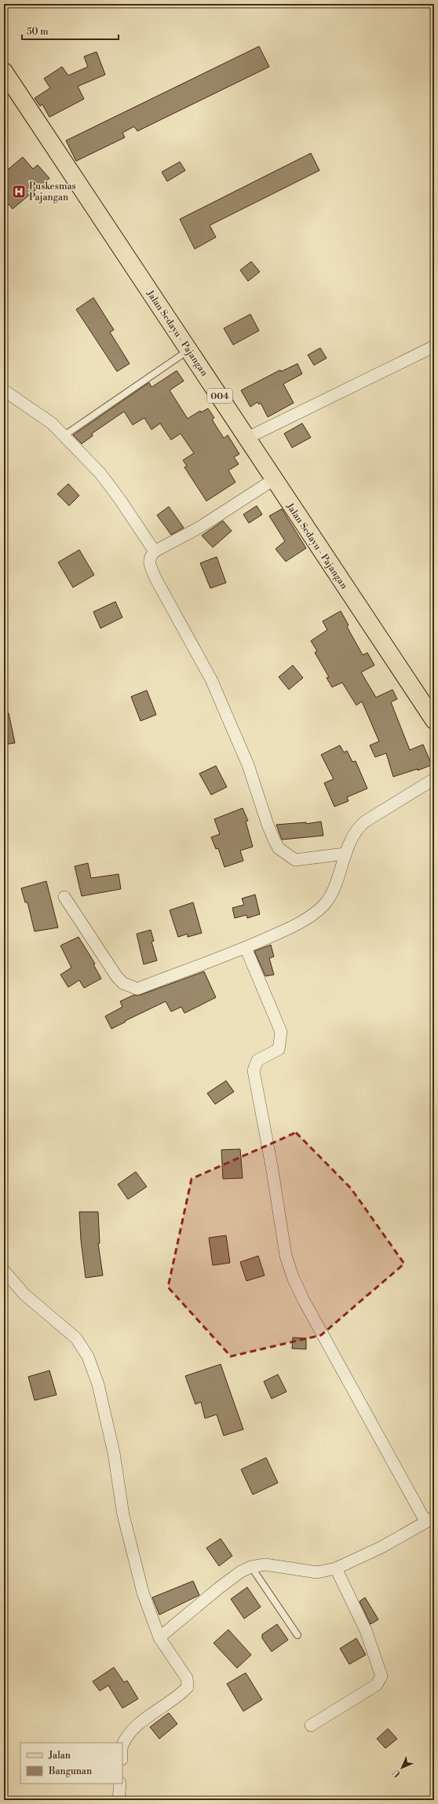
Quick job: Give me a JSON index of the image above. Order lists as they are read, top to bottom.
{
  "streets": {
    "main road": ["Jalan Sedayu - Pajangan", "004"]
  },
  "places": {
    "hospital": ["Puskesmas Pajangan"]
  },
  "legend": ["Jalan", "Bangunan"],
  "scale_bar": "50 m",
  "north": "bottom left"
}
